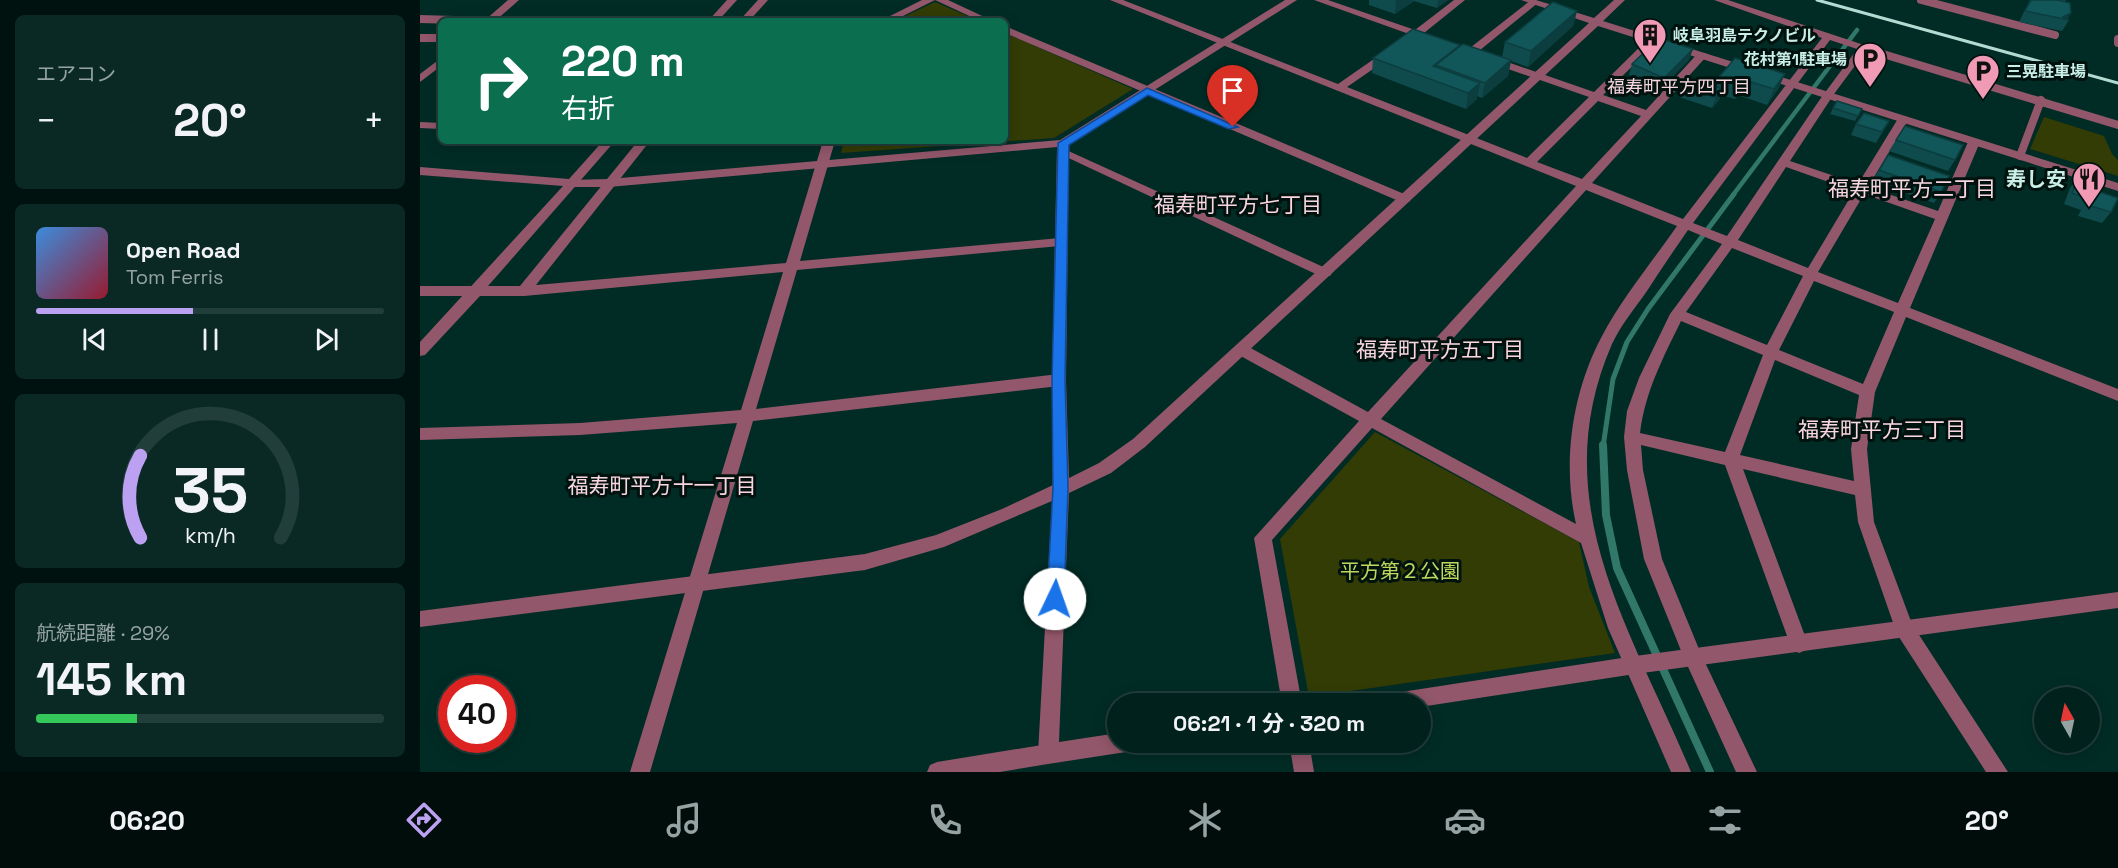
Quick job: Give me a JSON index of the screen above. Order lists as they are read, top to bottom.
{
  "districts": [
    "福寿町平方四丁目",
    "福寿町平方二丁目",
    "福寿町平方七丁目",
    "福寿町平方五丁目",
    "福寿町平方三丁目",
    "福寿町平方十一丁目"
  ],
  "parks": ["平方第２公園"],
  "places": {
    "building": ["岐阜羽島テクノビル"],
    "parking": ["花村第1駐車場", "三晃駐車場"],
    "restaurant": ["寿し安"]
  },
  "north": "top",
  "page": {
    "tile": [
      "エアコン",
      ["航続距離 · 29%", "145 km"]
    ],
    "turn": ["220 m", "右折"],
    "heat": ["−", "20°", "+"],
    "song": ["Open Road", "Tom Ferris"],
    "limit": "40",
    "trip": "06:21 · 1 分 · 320 m",
    "tabs": ["06:20", "20°"],
    "gauge": ["35", "km/h"]
  }
}
